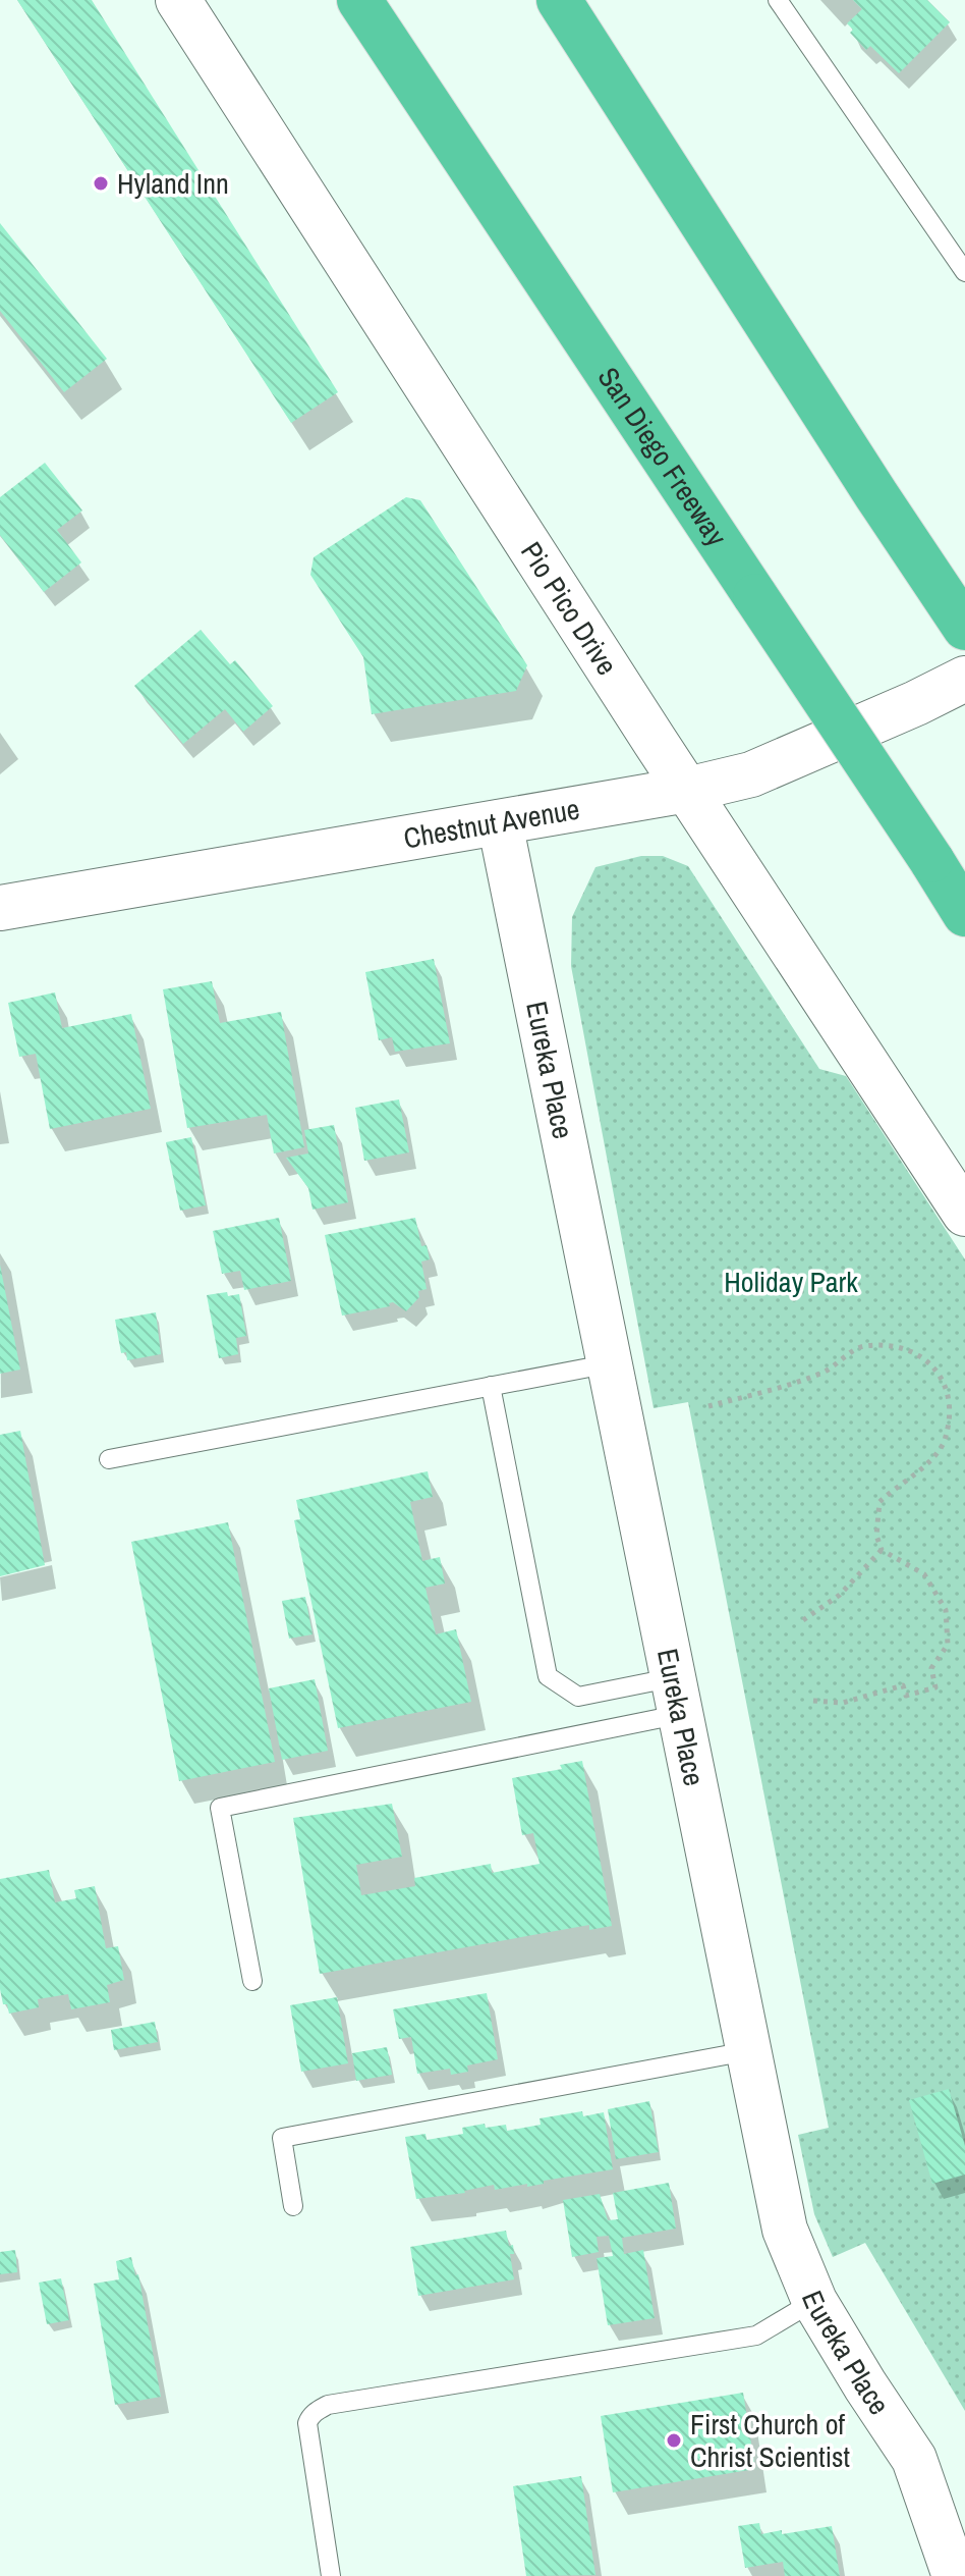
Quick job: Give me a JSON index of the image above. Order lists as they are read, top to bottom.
{
  "streets": {
    "highway": ["San Diego Freeway"],
    "street": ["Pio Pico Drive", "Chestnut Avenue", "Eureka Place"]
  },
  "crossings": [
    ["Pio Pico Drive", "Chestnut Avenue"],
    ["Chestnut Avenue", "Eureka Place"]
  ],
  "parks": ["Holiday Park"],
  "places": ["Hyland Inn", "First Church of Christ Scientist"]
}
